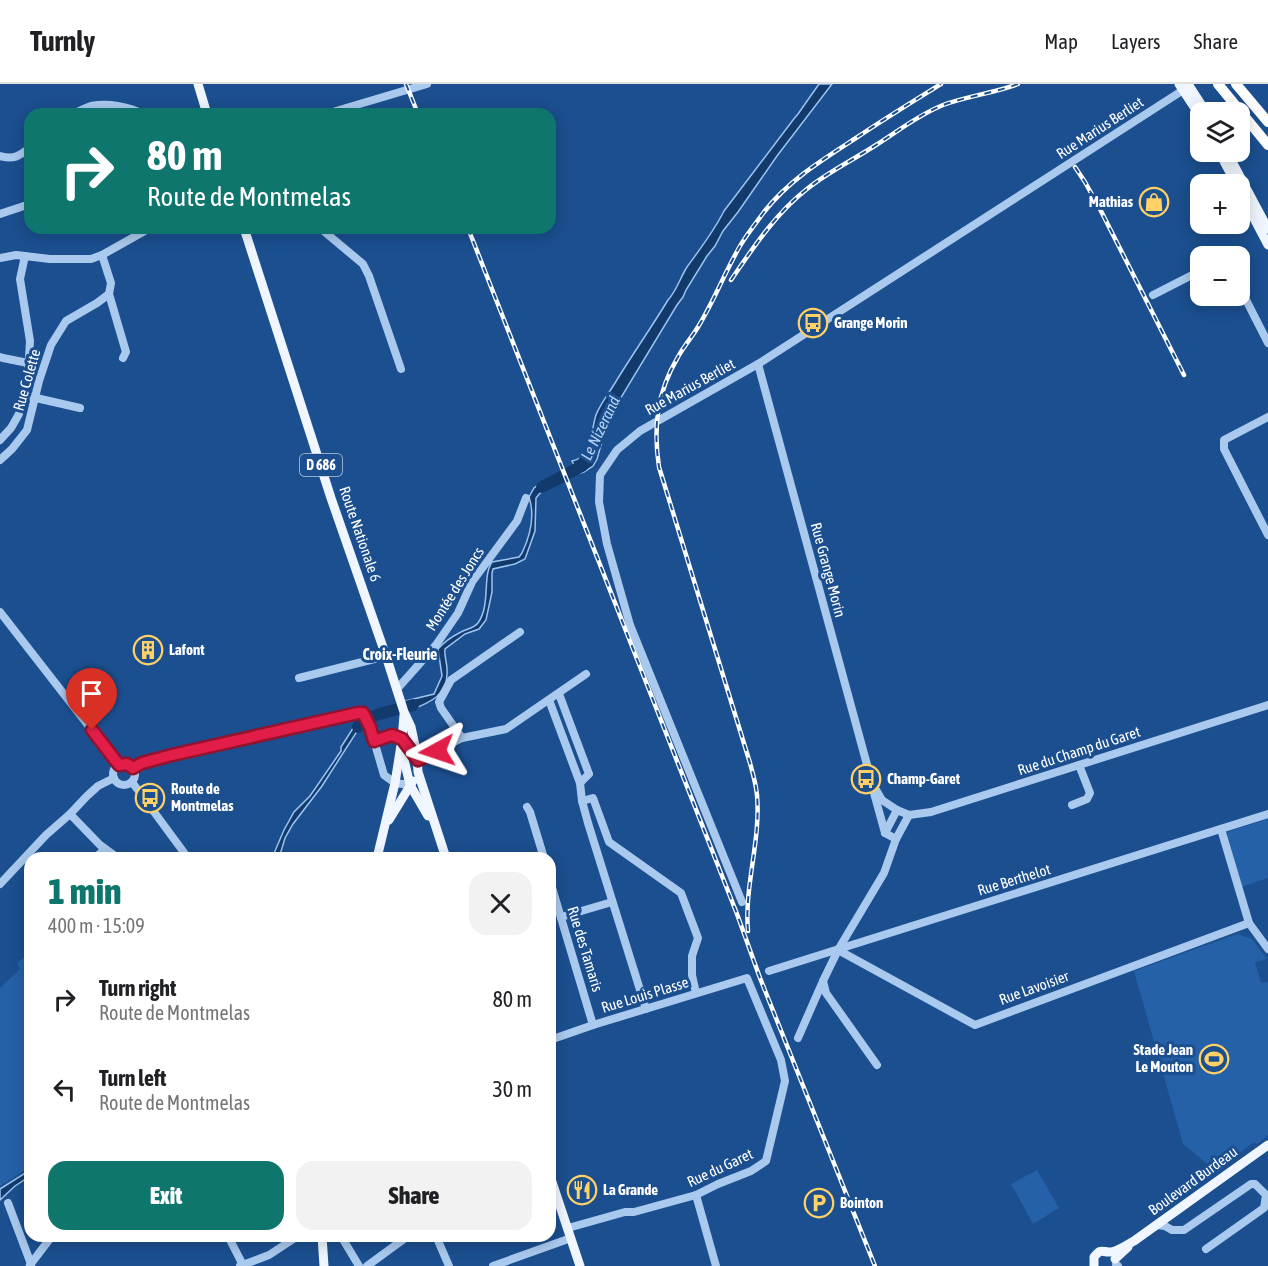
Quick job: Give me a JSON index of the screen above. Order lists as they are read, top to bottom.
{
  "streets": {
    "main road": ["D 686", "Route Nationale 6", "Boulevard Burdeau"],
    "street": [
      "Rue Marius Berliet",
      "Rue Colette",
      "Rue Grange Morin",
      "Montée des Joncs",
      "Rue du Champ du Garet",
      "Rue Berthelot",
      "Rue des Tamaris",
      "Rue Lavoisier",
      "Rue Louis Plasse",
      "Rue du Garet"
    ]
  },
  "crossings": [
    ["Rue Marius Berliet", "Rue Grange Morin"],
    ["Route Nationale 6", "Montée des Joncs"],
    ["Rue Berthelot", "Rue Lavoisier"],
    ["Rue des Tamaris", "Rue Louis Plasse"],
    ["Rue Louis Plasse", "Rue du Garet"]
  ],
  "districts": ["Croix-Fleurie"],
  "water": ["Le Nizerand"],
  "places": {
    "shop": ["Mathias"],
    "bus stop": ["Grange Morin", "Champ-Garet", "Route de Montmelas"],
    "building": ["Lafont"],
    "sports": ["Stade Jean Le Mouton"],
    "restaurant": ["La Grande"],
    "parking": ["Bointon"]
  },
  "page": {
    "header": "Turnly",
    "nav": ["Map", "Layers", "Share"],
    "map_buttons": ["+", "−"],
    "turn": ["80 m", "Route de Montmelas"],
    "heading": ["1 min", "400 m · 15:09"],
    "list": [
      {
        "name": "Turn right",
        "note": "Route de Montmelas",
        "value": "80 m"
      },
      {
        "name": "Turn left",
        "note": "Route de Montmelas",
        "value": "30 m"
      }
    ],
    "buttons": ["Exit", "Share"]
  }
}
